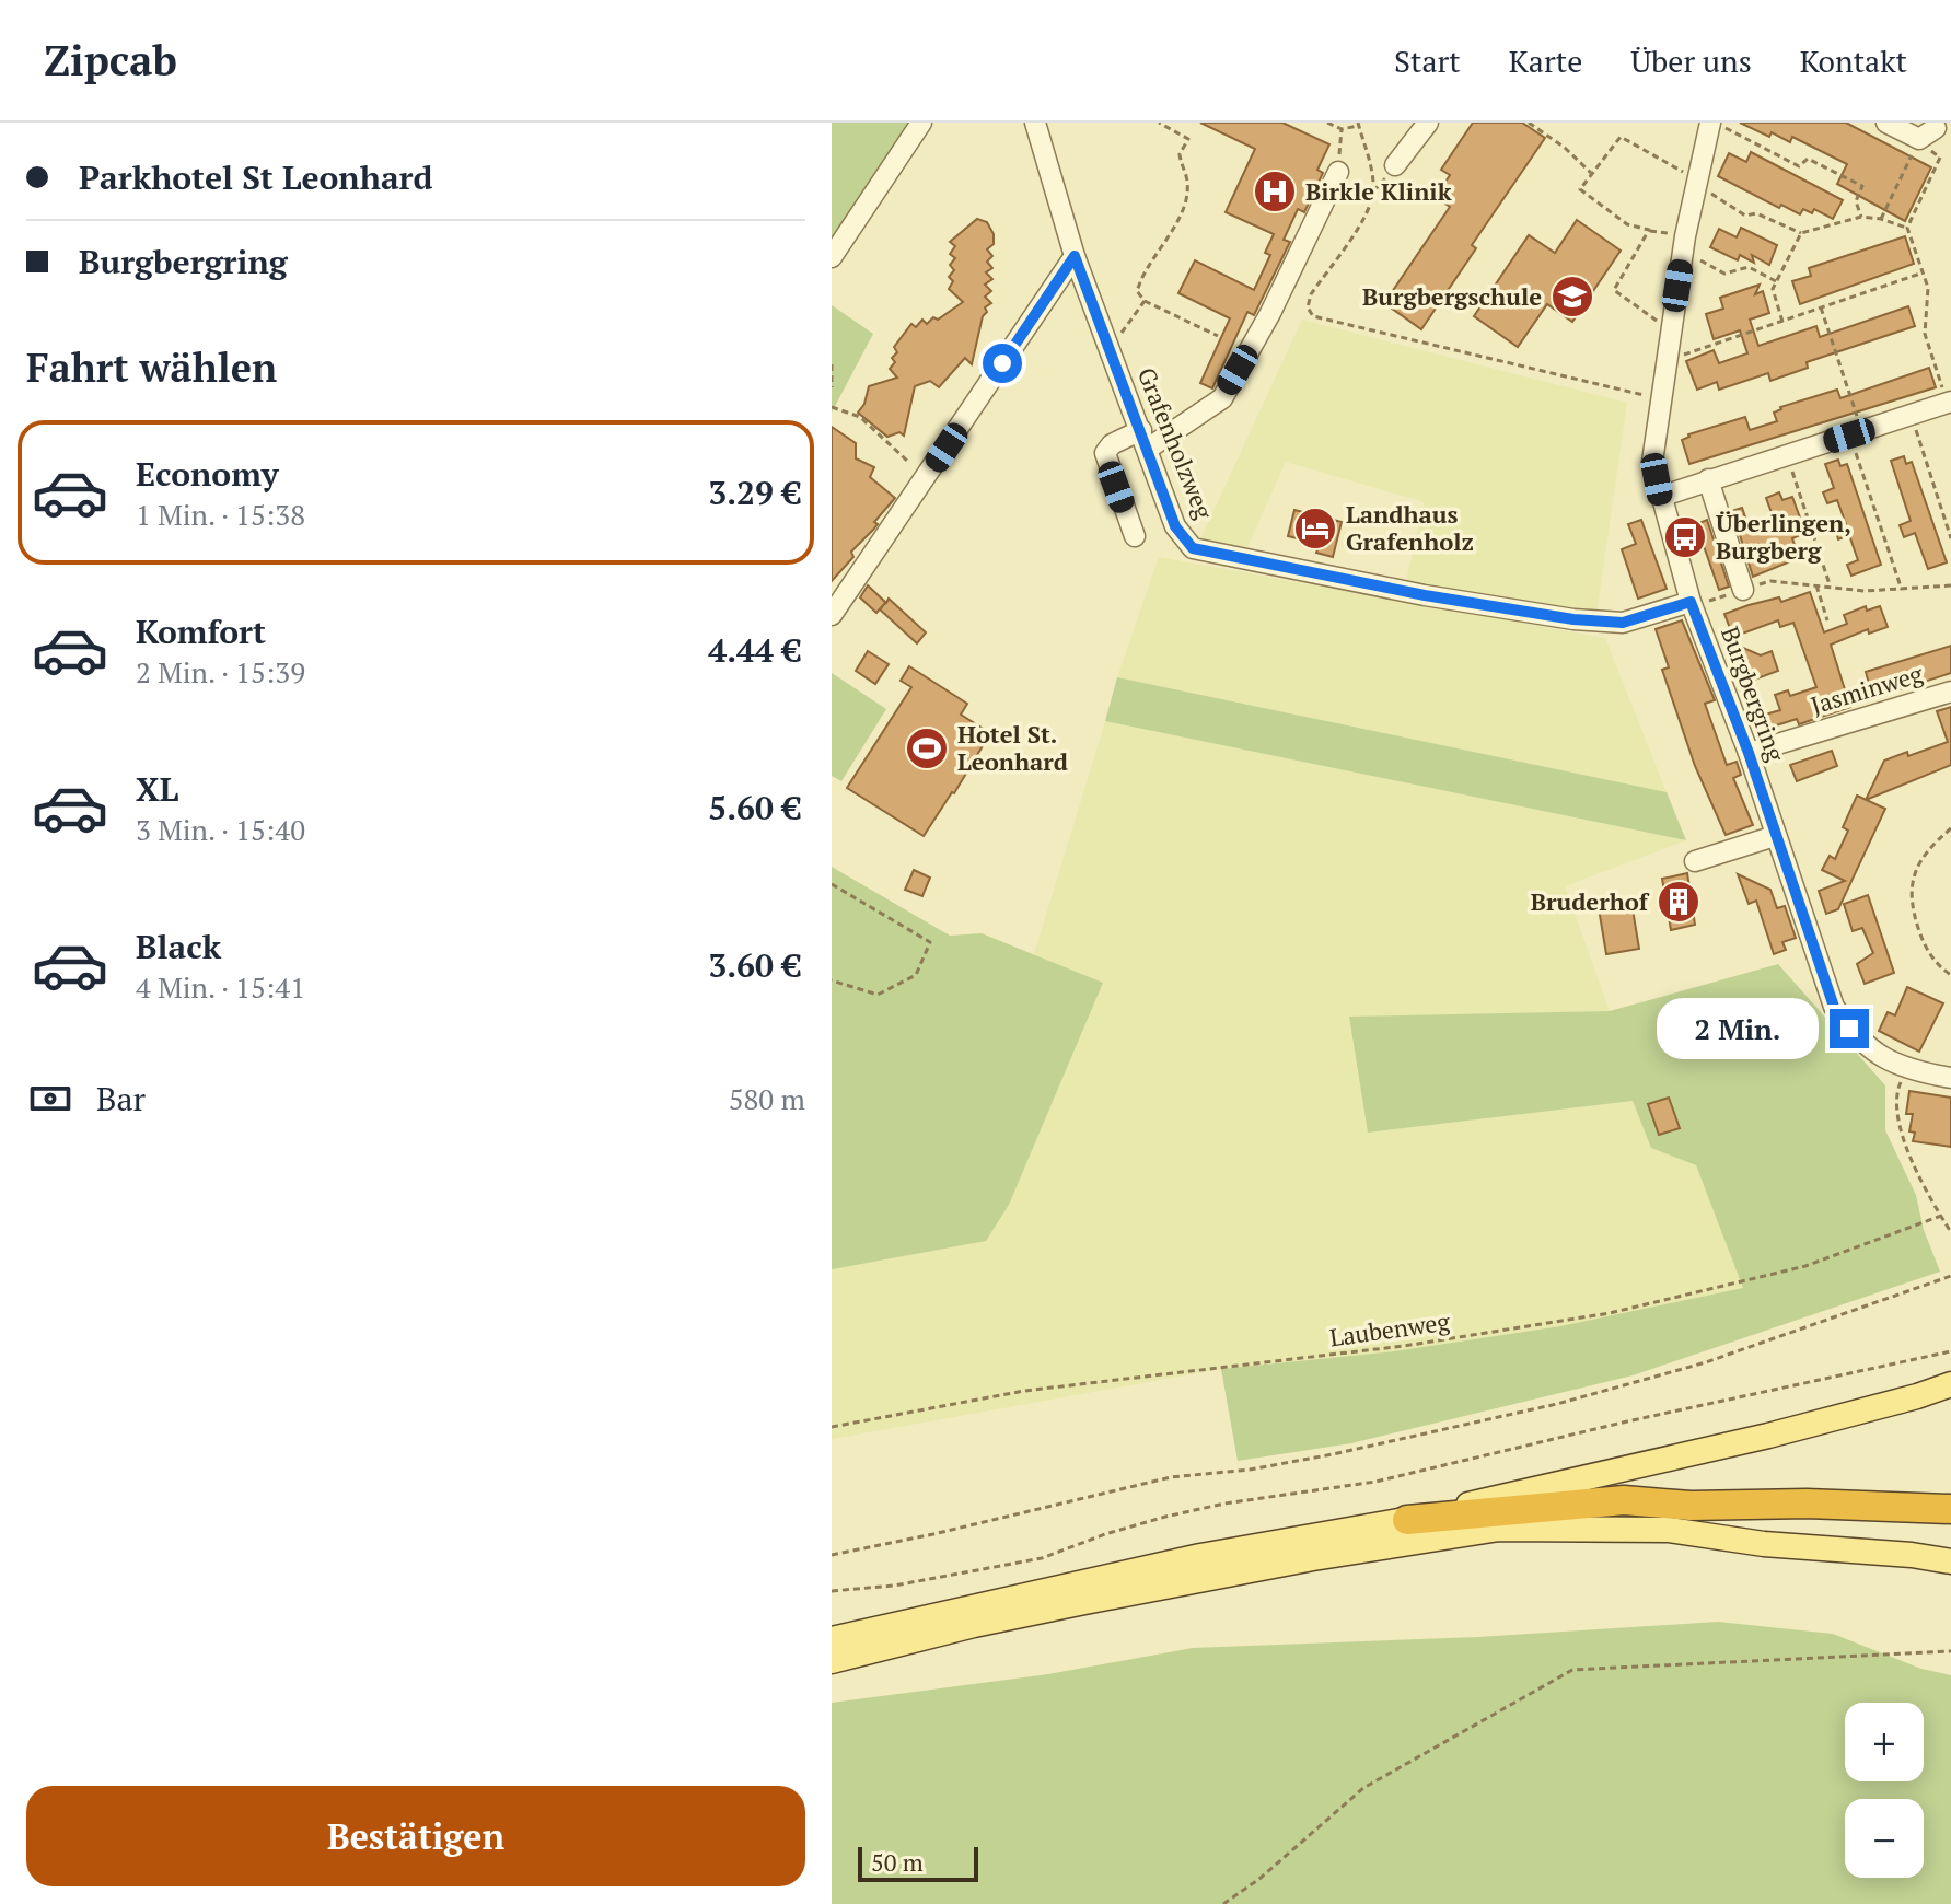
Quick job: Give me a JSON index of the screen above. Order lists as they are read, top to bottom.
{
  "streets": {
    "street": ["Grafenholzweg", "Jasminweg", "Burgbergring"],
    "path": ["Laubenweg"]
  },
  "crossings": [
    ["Grafenholzweg", "Burgbergring"],
    ["Jasminweg", "Burgbergring"]
  ],
  "places": {
    "hospital": ["Birkle Klinik"],
    "school or university": ["Burgbergschule"],
    "hotel": ["Landhaus Grafenholz"],
    "bus stop": ["Überlingen, Burgberg"],
    "sports": ["Hotel St. Leonhard"],
    "building": ["Bruderhof"]
  },
  "scale_bar": "50 m",
  "page": {
    "header": "Zipcab",
    "nav": [
      "Start",
      "Karte",
      "Über uns",
      "Kontakt"
    ],
    "banner": ["Parkhotel St Leonhard", "Burgbergring"],
    "heading": "Fahrt wählen",
    "list": [
      {
        "name": "Economy",
        "note": "1 Min. · 15:38",
        "value": "3.29 €"
      },
      {
        "name": "Komfort",
        "note": "2 Min. · 15:39",
        "value": "4.44 €"
      },
      {
        "name": "XL",
        "note": "3 Min. · 15:40",
        "value": "5.60 €"
      },
      {
        "name": "Black",
        "note": "4 Min. · 15:41",
        "value": "3.60 €"
      }
    ],
    "bubble": "2 Min.",
    "pay": ["Bar", "580 m"],
    "map_buttons": ["+", "−"],
    "buttons": "Bestätigen",
    "scale": "50 m"
  }
}
